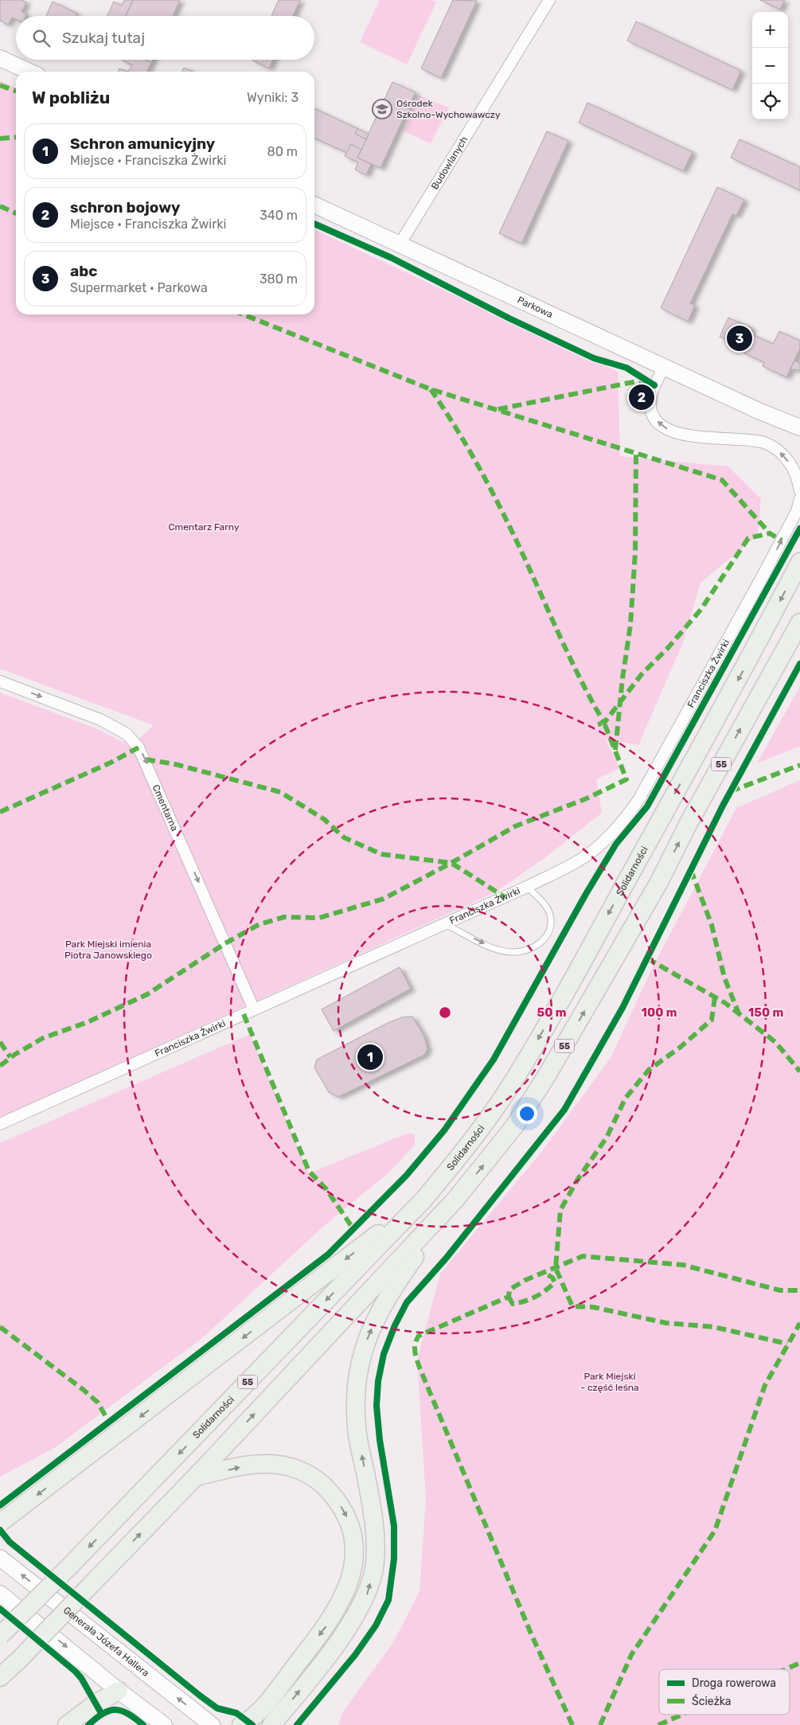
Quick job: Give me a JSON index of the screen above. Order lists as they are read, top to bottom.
{
  "streets": {
    "main road": ["55", "Solidarności"],
    "street": [
      "Budowlanych",
      "Parkowa",
      "Franciszka Żwirki",
      "Cmentarna",
      "Generała Józefa Hallera"
    ]
  },
  "crossings": [
    ["Budowlanych", "Parkowa"],
    ["Franciszka Żwirki", "Cmentarna"]
  ],
  "one_way": ["Franciszka Żwirki", "Cmentarna"],
  "parks": ["Cmentarz Farny", "Park Miejski imienia Piotra Janowskiego", "Park Miejski - część leśna"],
  "places": {
    "school or university": ["Ośrodek Szkolno-Wychowawczy"]
  },
  "legend": ["Droga rowerowa", "Ścieżka"],
  "page": {
    "map_buttons": ["+", "−"],
    "search": "Szukaj tutaj",
    "heading": ["W pobliżu", "Wyniki: 3"],
    "list": [
      {
        "mark": "1",
        "name": "Schron amunicyjny",
        "note": "Miejsce · Franciszka Żwirki",
        "value": "80 m"
      },
      {
        "mark": "2",
        "name": "schron bojowy",
        "note": "Miejsce · Franciszka Żwirki",
        "value": "340 m"
      },
      {
        "mark": "3",
        "name": "abc",
        "note": "Supermarket · Parkowa",
        "value": "380 m"
      }
    ],
    "pins": ["3", "2", "1"]
  },
  "rings": ["50 m", "100 m", "150 m"]
}
